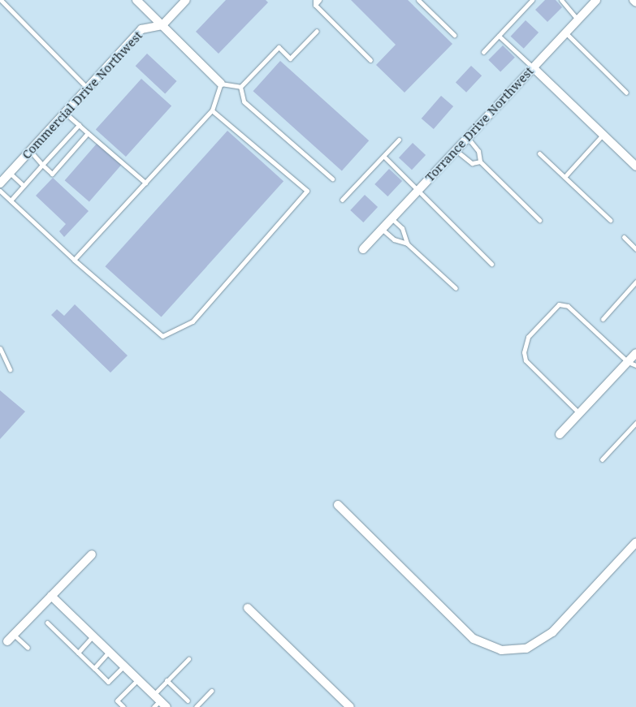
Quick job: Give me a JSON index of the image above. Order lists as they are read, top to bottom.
{
  "streets": {
    "street": ["Commercial Drive Northwest", "Torrance Drive Northwest"]
  }
}
